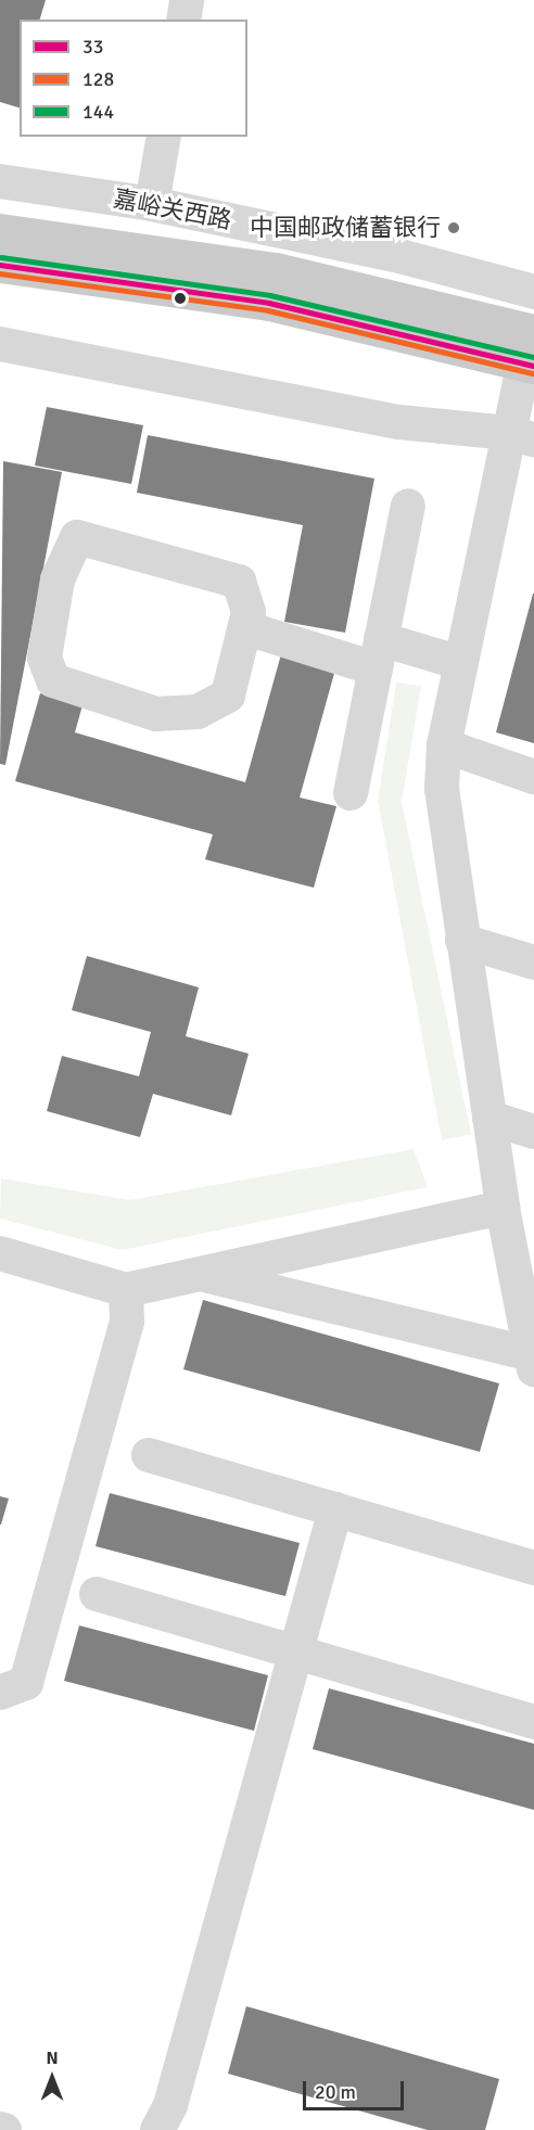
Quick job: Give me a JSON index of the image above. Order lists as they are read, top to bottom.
{
  "streets": {
    "main road": ["嘉峪关西路"]
  },
  "places": ["中国邮政储蓄银行"],
  "lines": ["transit line 144", "transit line 33", "transit line 128"],
  "legend": ["33", "128", "144"],
  "scale_bar": "20 m",
  "north": "top"
}
